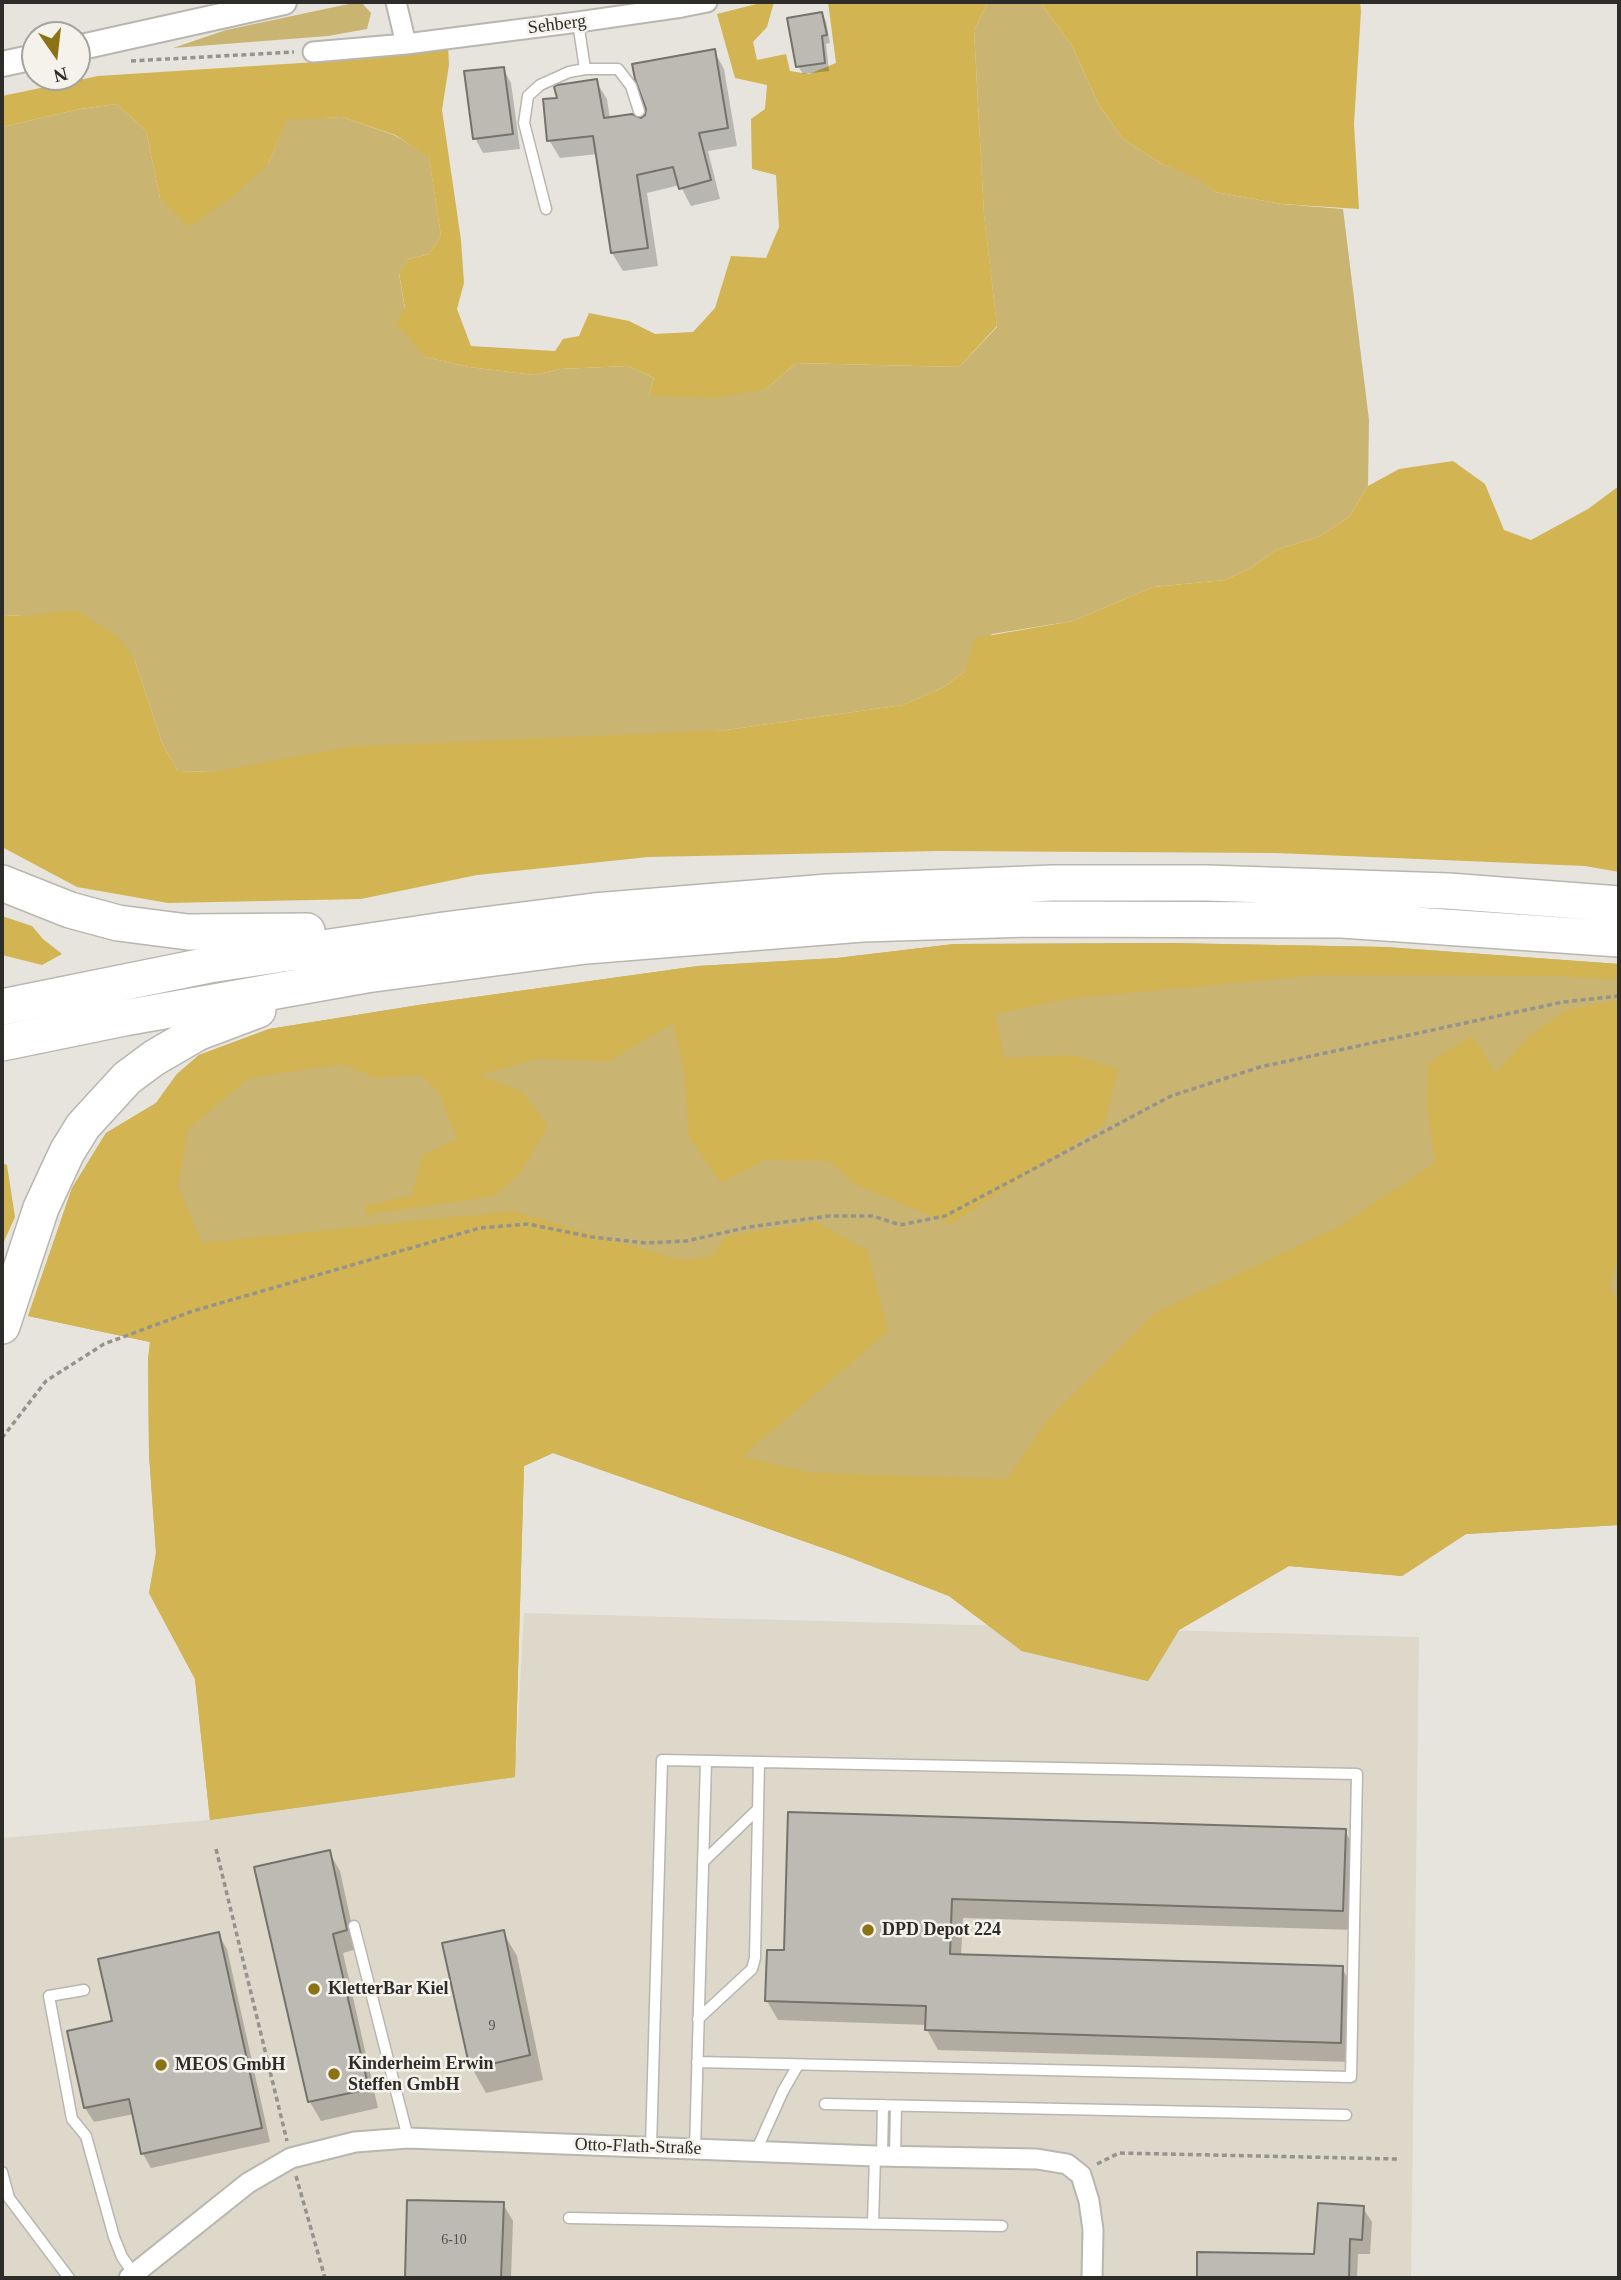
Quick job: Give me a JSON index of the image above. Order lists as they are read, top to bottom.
{
  "streets": {
    "street": ["Sehberg", "Otto-Flath-Straße"]
  },
  "places": [
    "DPD Depot 224",
    "KletterBar Kiel",
    "MEOS GmbH",
    "Kinderheim Erwin Steffen GmbH"
  ],
  "house_numbers": ["9", "6-10"],
  "north": "bottom"
}
